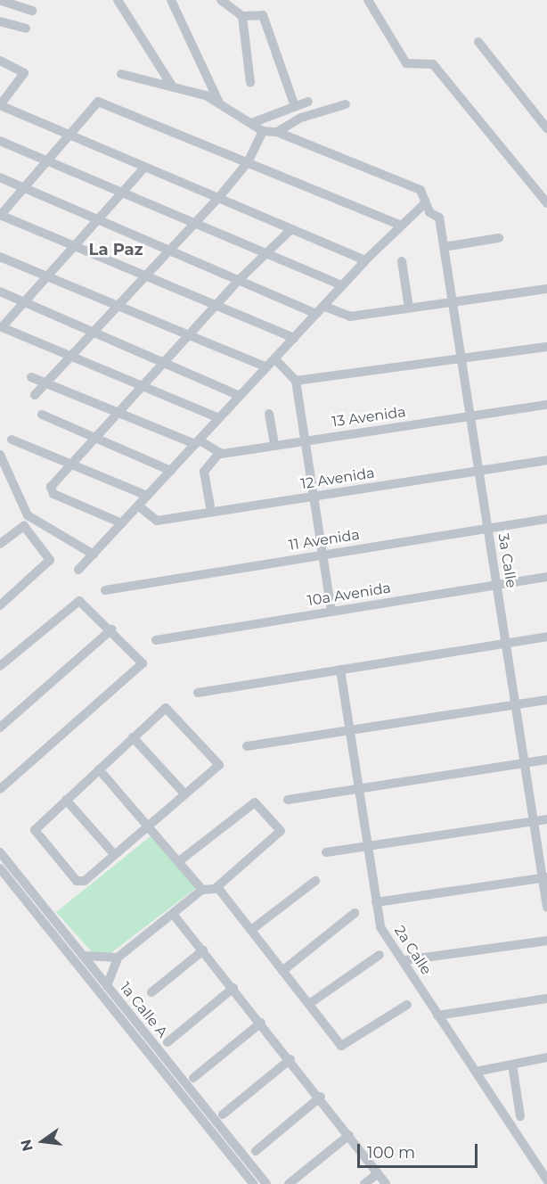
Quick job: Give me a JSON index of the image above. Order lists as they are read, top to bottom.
{
  "streets": {
    "street": [
      "13 Avenida",
      "12 Avenida",
      "11 Avenida",
      "3a Calle",
      "10a Avenida",
      "2a Calle",
      "1a Calle A"
    ]
  },
  "crossings": [
    ["13 Avenida", "3a Calle"],
    ["12 Avenida", "3a Calle"],
    ["11 Avenida", "3a Calle"],
    ["3a Calle", "10a Avenida"]
  ],
  "districts": ["La Paz"],
  "scale_bar": "100 m",
  "north": "left"
}
